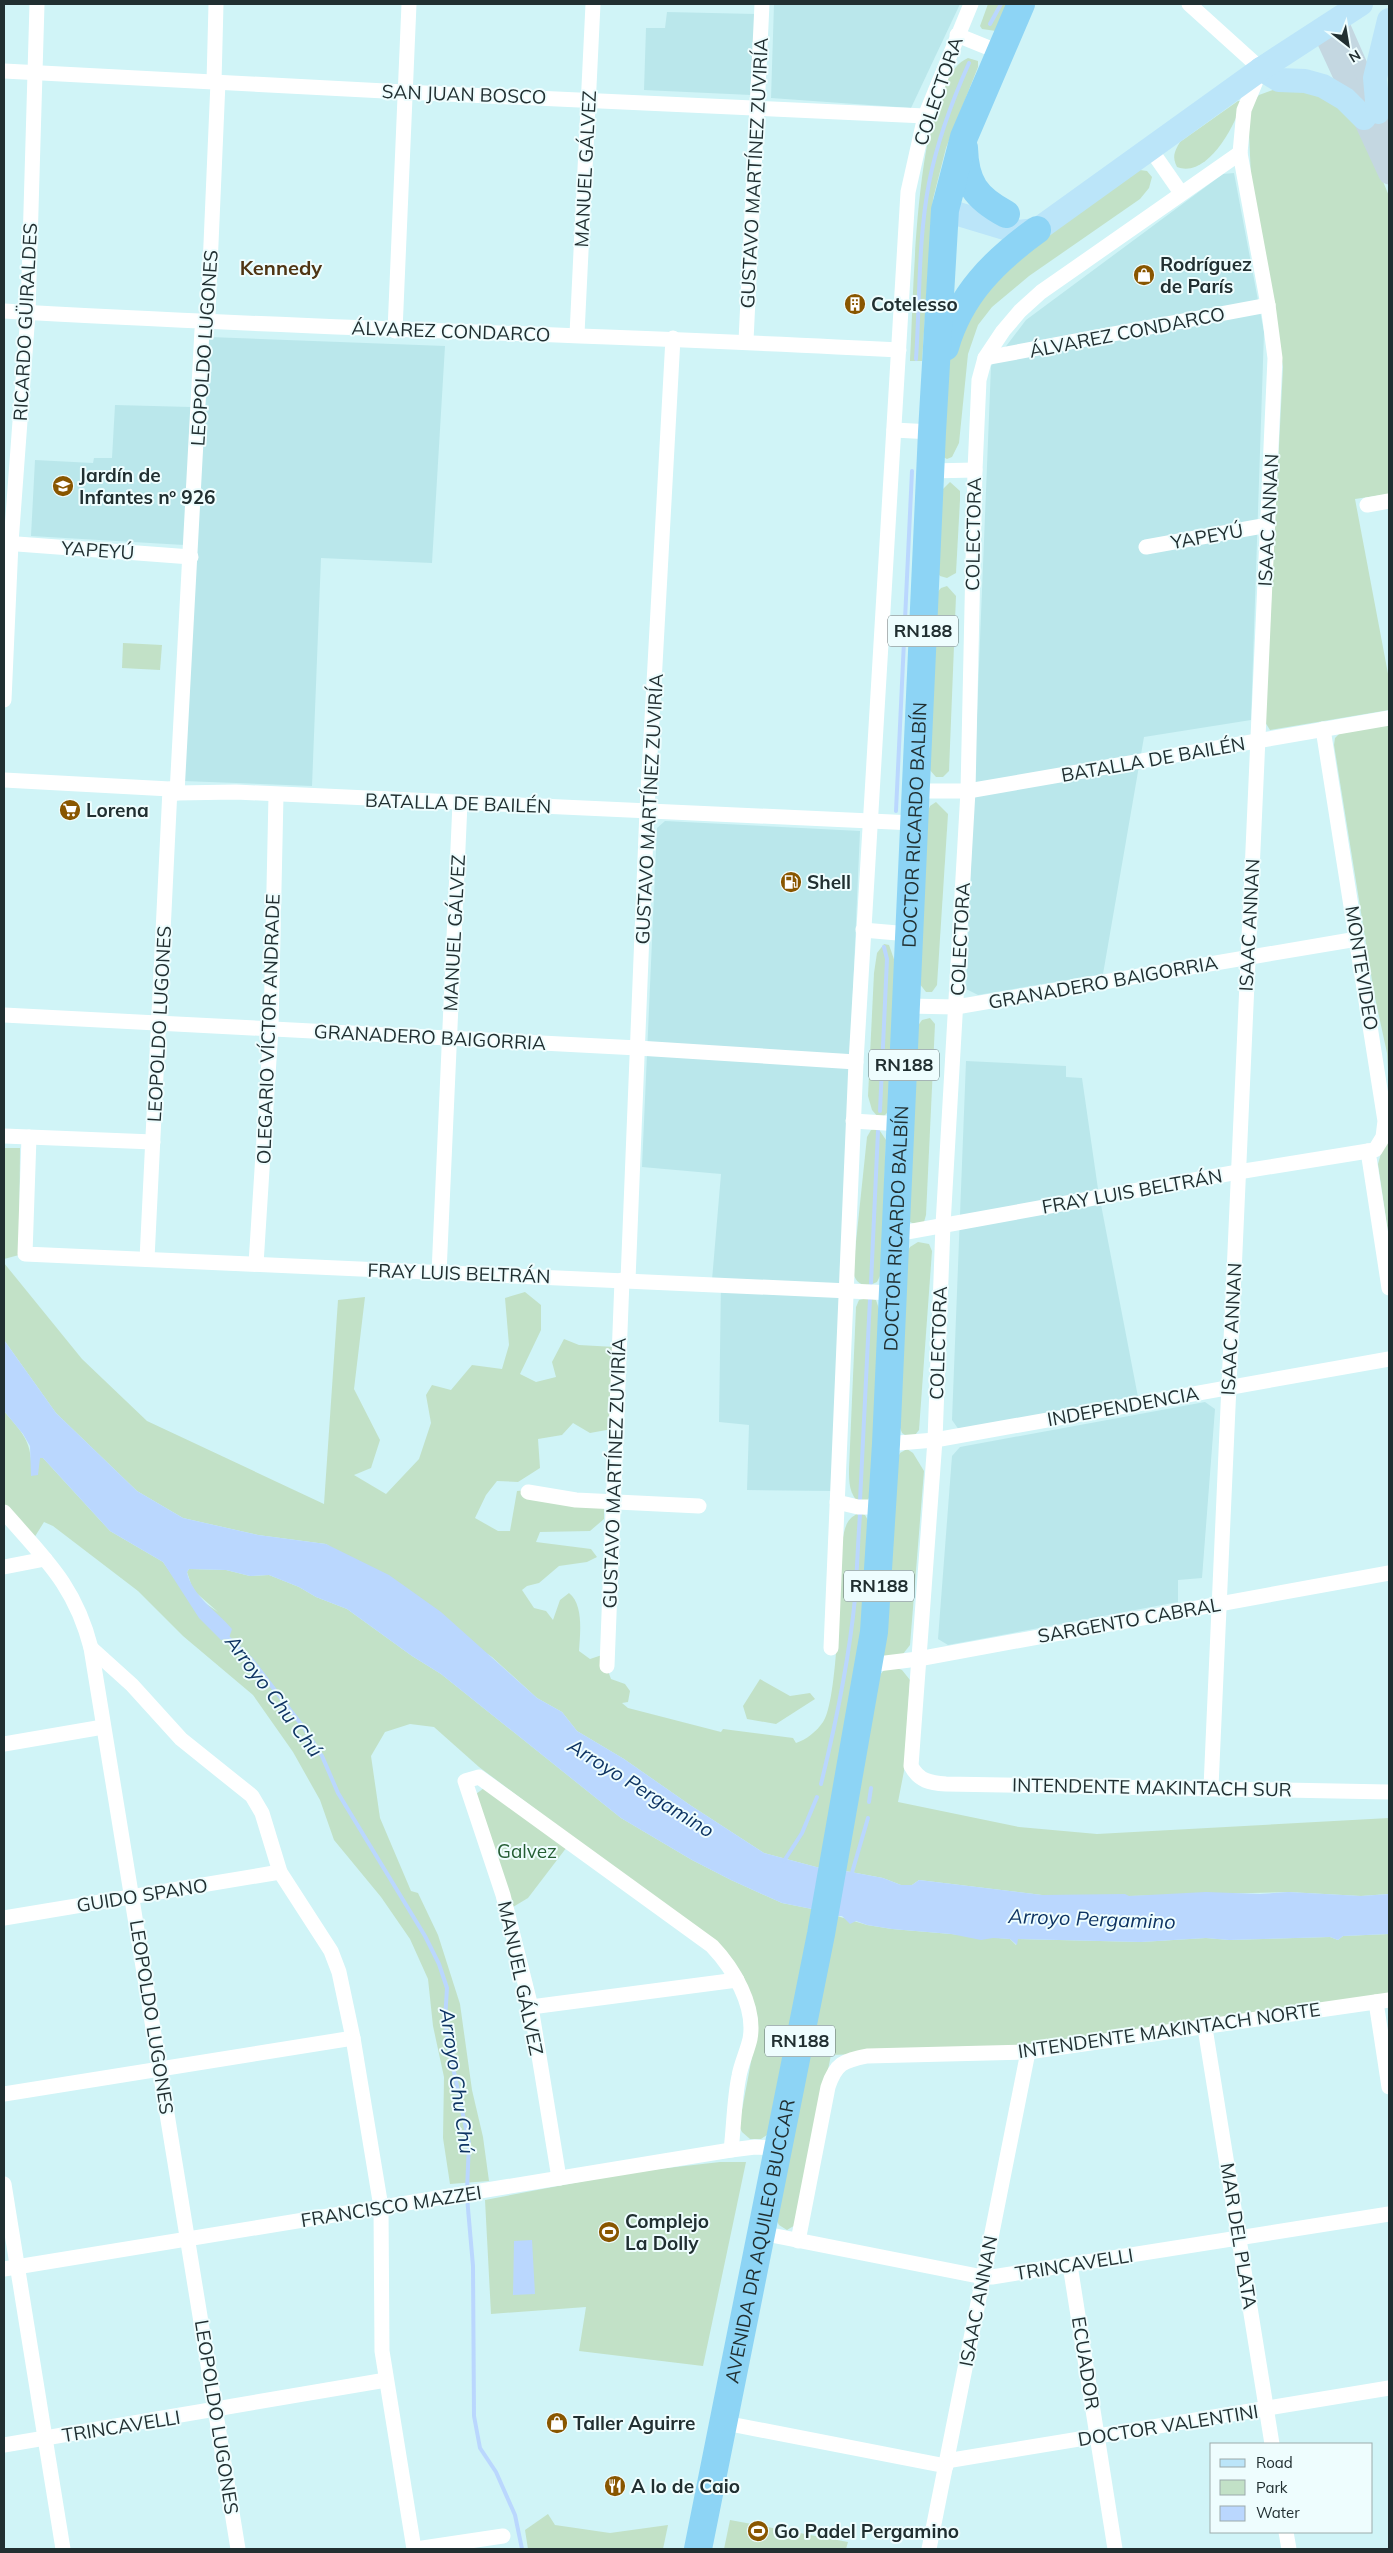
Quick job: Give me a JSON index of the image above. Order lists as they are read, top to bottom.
{
  "streets": {
    "highway": ["RN188", "DOCTOR RICARDO BALBÍN", "AVENIDA DR AQUILEO BUCCAR"],
    "street": [
      "COLECTORA",
      "SAN JUAN BOSCO",
      "MANUEL GÁLVEZ",
      "GUSTAVO MARTÍNEZ ZUVIRÍA",
      "RICARDO GÜIRALDES",
      "ÁLVAREZ CONDARCO",
      "LEOPOLDO LUGONES",
      "ISAAC ANNAN",
      "YAPEYÚ",
      "BATALLA DE BAILÉN",
      "MONTEVIDEO",
      "GRANADERO BAIGORRIA",
      "OLEGARIO VÍCTOR ANDRADE",
      "FRAY LUIS BELTRÁN",
      "INDEPENDENCIA",
      "SARGENTO CABRAL",
      "INTENDENTE MAKINTACH SUR",
      "GUIDO SPANO",
      "INTENDENTE MAKINTACH NORTE",
      "FRANCISCO MAZZEI",
      "MAR DEL PLATA",
      "TRINCAVELLI",
      "ECUADOR",
      "DOCTOR VALENTINI"
    ]
  },
  "crossings": [
    ["COLECTORA", "SAN JUAN BOSCO"],
    ["COLECTORA", "ÁLVAREZ CONDARCO"],
    ["COLECTORA", "ISAAC ANNAN"],
    ["COLECTORA", "BATALLA DE BAILÉN"],
    ["COLECTORA", "GRANADERO BAIGORRIA"],
    ["COLECTORA", "FRAY LUIS BELTRÁN"],
    ["COLECTORA", "INDEPENDENCIA"],
    ["COLECTORA", "SARGENTO CABRAL"],
    ["COLECTORA", "INTENDENTE MAKINTACH SUR"],
    ["SAN JUAN BOSCO", "MANUEL GÁLVEZ"],
    ["SAN JUAN BOSCO", "GUSTAVO MARTÍNEZ ZUVIRÍA"],
    ["SAN JUAN BOSCO", "RICARDO GÜIRALDES"],
    ["SAN JUAN BOSCO", "LEOPOLDO LUGONES"],
    ["MANUEL GÁLVEZ", "ÁLVAREZ CONDARCO"],
    ["MANUEL GÁLVEZ", "BATALLA DE BAILÉN"],
    ["MANUEL GÁLVEZ", "GRANADERO BAIGORRIA"],
    ["MANUEL GÁLVEZ", "FRAY LUIS BELTRÁN"],
    ["MANUEL GÁLVEZ", "FRANCISCO MAZZEI"],
    ["GUSTAVO MARTÍNEZ ZUVIRÍA", "ÁLVAREZ CONDARCO"],
    ["GUSTAVO MARTÍNEZ ZUVIRÍA", "BATALLA DE BAILÉN"],
    ["GUSTAVO MARTÍNEZ ZUVIRÍA", "GRANADERO BAIGORRIA"],
    ["GUSTAVO MARTÍNEZ ZUVIRÍA", "FRAY LUIS BELTRÁN"],
    ["RICARDO GÜIRALDES", "ÁLVAREZ CONDARCO"],
    ["RICARDO GÜIRALDES", "YAPEYÚ"],
    ["ÁLVAREZ CONDARCO", "LEOPOLDO LUGONES"],
    ["ÁLVAREZ CONDARCO", "ISAAC ANNAN"],
    ["LEOPOLDO LUGONES", "YAPEYÚ"],
    ["LEOPOLDO LUGONES", "BATALLA DE BAILÉN"],
    ["LEOPOLDO LUGONES", "GRANADERO BAIGORRIA"],
    ["LEOPOLDO LUGONES", "FRAY LUIS BELTRÁN"],
    ["LEOPOLDO LUGONES", "GUIDO SPANO"],
    ["LEOPOLDO LUGONES", "FRANCISCO MAZZEI"],
    ["LEOPOLDO LUGONES", "TRINCAVELLI"],
    ["ISAAC ANNAN", "YAPEYÚ"],
    ["ISAAC ANNAN", "BATALLA DE BAILÉN"],
    ["ISAAC ANNAN", "GRANADERO BAIGORRIA"],
    ["ISAAC ANNAN", "FRAY LUIS BELTRÁN"],
    ["ISAAC ANNAN", "INDEPENDENCIA"],
    ["ISAAC ANNAN", "SARGENTO CABRAL"],
    ["ISAAC ANNAN", "INTENDENTE MAKINTACH SUR"],
    ["ISAAC ANNAN", "INTENDENTE MAKINTACH NORTE"],
    ["ISAAC ANNAN", "TRINCAVELLI"],
    ["ISAAC ANNAN", "DOCTOR VALENTINI"],
    ["RN188", "DOCTOR RICARDO BALBÍN"],
    ["BATALLA DE BAILÉN", "DOCTOR RICARDO BALBÍN"],
    ["BATALLA DE BAILÉN", "MONTEVIDEO"],
    ["BATALLA DE BAILÉN", "OLEGARIO VÍCTOR ANDRADE"],
    ["DOCTOR RICARDO BALBÍN", "GRANADERO BAIGORRIA"],
    ["DOCTOR RICARDO BALBÍN", "FRAY LUIS BELTRÁN"],
    ["DOCTOR RICARDO BALBÍN", "INDEPENDENCIA"],
    ["DOCTOR RICARDO BALBÍN", "SARGENTO CABRAL"],
    ["DOCTOR RICARDO BALBÍN", "AVENIDA DR AQUILEO BUCCAR"],
    ["MONTEVIDEO", "GRANADERO BAIGORRIA"],
    ["MONTEVIDEO", "FRAY LUIS BELTRÁN"],
    ["GRANADERO BAIGORRIA", "OLEGARIO VÍCTOR ANDRADE"],
    ["OLEGARIO VÍCTOR ANDRADE", "FRAY LUIS BELTRÁN"],
    ["INTENDENTE MAKINTACH NORTE", "MAR DEL PLATA"],
    ["INTENDENTE MAKINTACH NORTE", "TRINCAVELLI"],
    ["FRANCISCO MAZZEI", "AVENIDA DR AQUILEO BUCCAR"],
    ["MAR DEL PLATA", "TRINCAVELLI"],
    ["MAR DEL PLATA", "DOCTOR VALENTINI"],
    ["AVENIDA DR AQUILEO BUCCAR", "TRINCAVELLI"],
    ["AVENIDA DR AQUILEO BUCCAR", "DOCTOR VALENTINI"],
    ["TRINCAVELLI", "ECUADOR"],
    ["ECUADOR", "DOCTOR VALENTINI"]
  ],
  "districts": ["Kennedy"],
  "water": ["Arroyo Chu Chú", "Arroyo Pergamino"],
  "parks": ["Galvez"],
  "places": {
    "shop": ["Rodríguez de París", "Taller Aguirre"],
    "building": ["Cotelesso"],
    "school or university": ["Jardín de Infantes nº 926"],
    "supermarket": ["Lorena"],
    "fuel station": ["Shell"],
    "sports": ["Complejo La Dolly", "Go Padel Pergamino"],
    "restaurant": ["A lo de Caio"]
  },
  "legend": ["Road", "Park", "Water"],
  "north": "bottom right"
}
